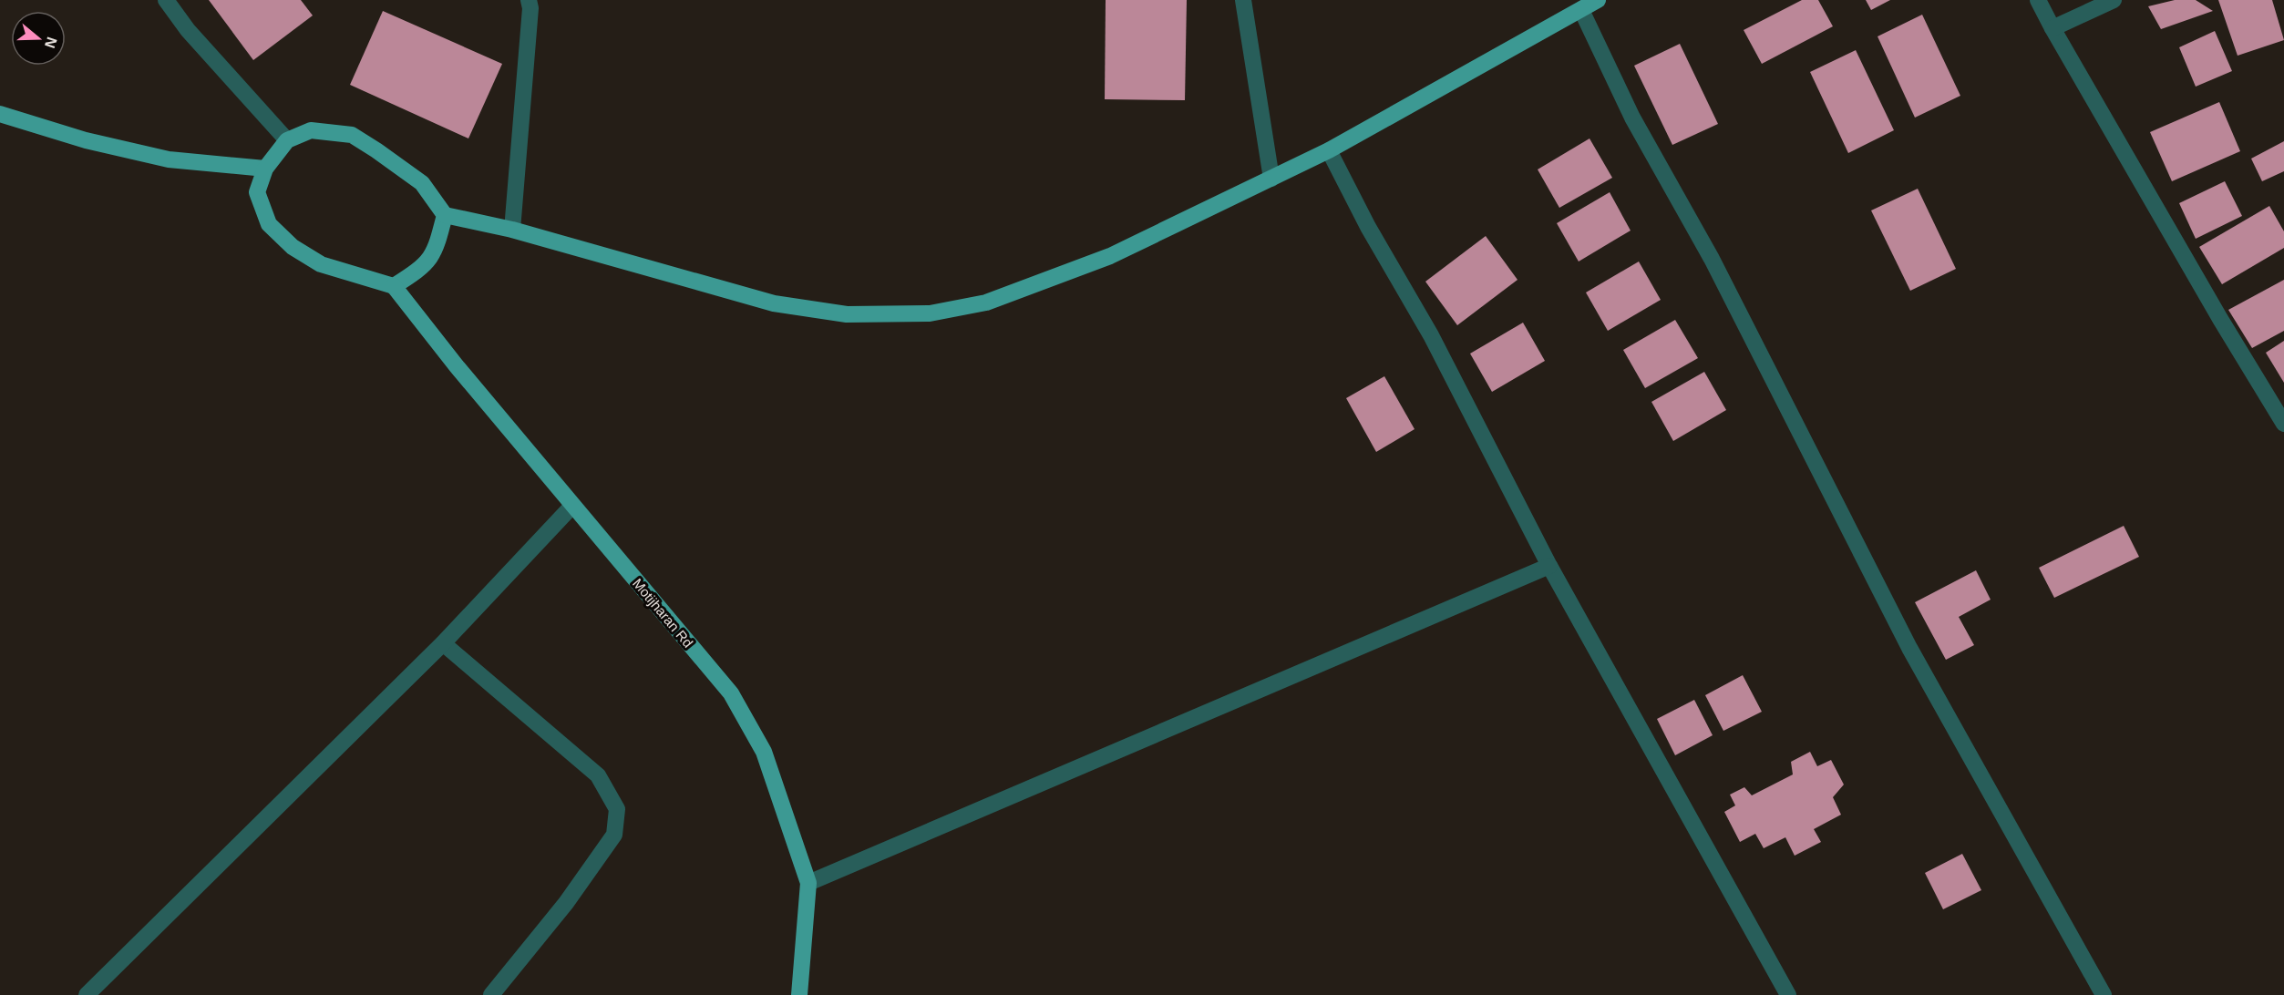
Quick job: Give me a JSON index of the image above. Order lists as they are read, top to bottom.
{
  "streets": {
    "main road": ["Motijharan Rd"]
  },
  "north": "right"
}
